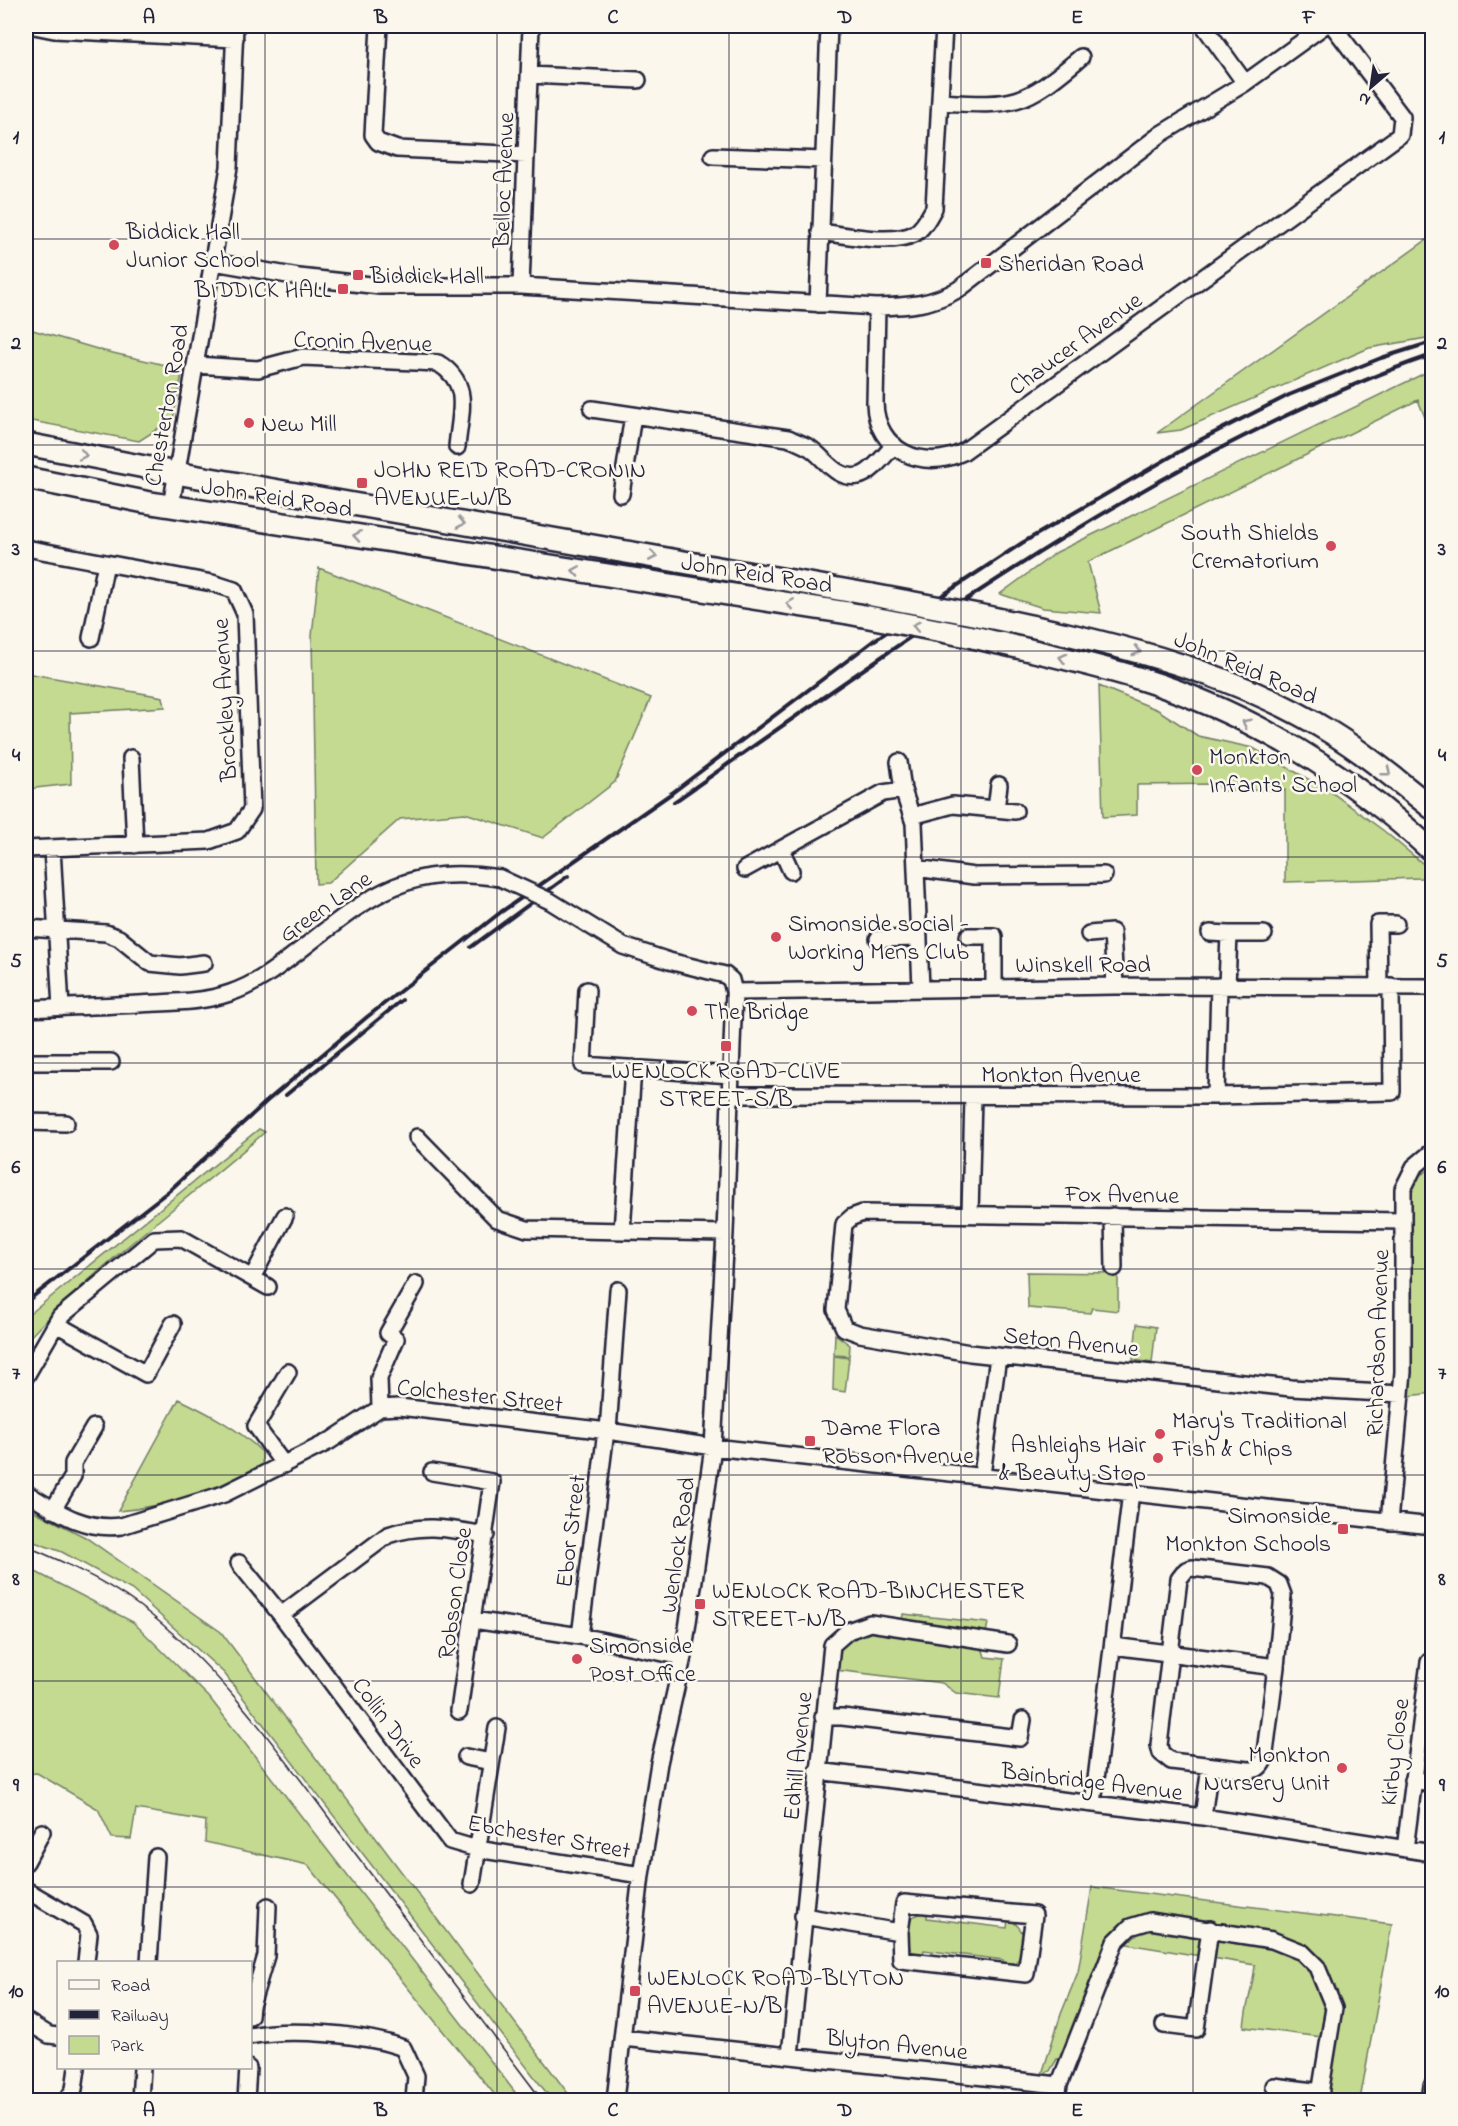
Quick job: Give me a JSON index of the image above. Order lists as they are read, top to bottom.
{
  "streets": {
    "highway": ["John Reid Road"],
    "street": [
      "Belloc Avenue",
      "Cronin Avenue",
      "Chaucer Avenue",
      "Chesterton Road",
      "Brockley Avenue",
      "Green Lane",
      "Winskell Road",
      "Monkton Avenue",
      "Fox Avenue",
      "Seton Avenue",
      "Richardson Avenue",
      "Colchester Street",
      "Ebor Street",
      "Wenlock Road",
      "Robson Close",
      "Collin Drive",
      "Kirby Close",
      "Edhill Avenue",
      "Bainbridge Avenue",
      "Ebchester Street",
      "Blyton Avenue"
    ]
  },
  "crossings": [
    ["Cronin Avenue", "Chesterton Road"],
    ["Chesterton Road", "John Reid Road"],
    ["Green Lane", "Winskell Road"],
    ["Green Lane", "Wenlock Road"],
    ["Winskell Road", "Monkton Avenue"],
    ["Winskell Road", "Wenlock Road"],
    ["Monkton Avenue", "Wenlock Road"],
    ["Fox Avenue", "Seton Avenue"],
    ["Fox Avenue", "Richardson Avenue"],
    ["Seton Avenue", "Richardson Avenue"],
    ["Colchester Street", "Ebor Street"],
    ["Colchester Street", "Wenlock Road"],
    ["Wenlock Road", "Ebchester Street"],
    ["Wenlock Road", "Blyton Avenue"],
    ["Collin Drive", "Ebchester Street"],
    ["Kirby Close", "Bainbridge Avenue"],
    ["Edhill Avenue", "Bainbridge Avenue"],
    ["Edhill Avenue", "Blyton Avenue"]
  ],
  "places": {
    "other": [
      "Biddick Hall Junior School",
      "New Mill",
      "South Shields Crematorium",
      "Monkton Infants' School",
      "Simonside social - Working Mens Club",
      "The Bridge",
      "Mary's Traditional Fish & Chips",
      "Ashleighs Hair & Beauty Stop",
      "Simonside Post Office",
      "Monkton Nursery Unit"
    ],
    "transit": [
      "Sheridan Road",
      "Biddick Hall",
      "BIDDICK HALL",
      "JOHN REID ROAD-CRONIN AVENUE-W/B",
      "WENLOCK ROAD-CLIVE STREET-S/B",
      "Dame Flora Robson Avenue",
      "Simonside Monkton Schools",
      "WENLOCK ROAD-BINCHESTER STREET-N/B",
      "WENLOCK ROAD-BLYTON AVENUE-N/B"
    ]
  },
  "legend": ["Road", "Railway", "Park"],
  "north": "bottom left",
  "grid": {
    "columns": [
      "A",
      "B",
      "C",
      "D",
      "E",
      "F"
    ],
    "rows": [
      "1",
      "2",
      "3",
      "4",
      "5",
      "6",
      "7",
      "8",
      "9",
      "10"
    ]
  }
}
